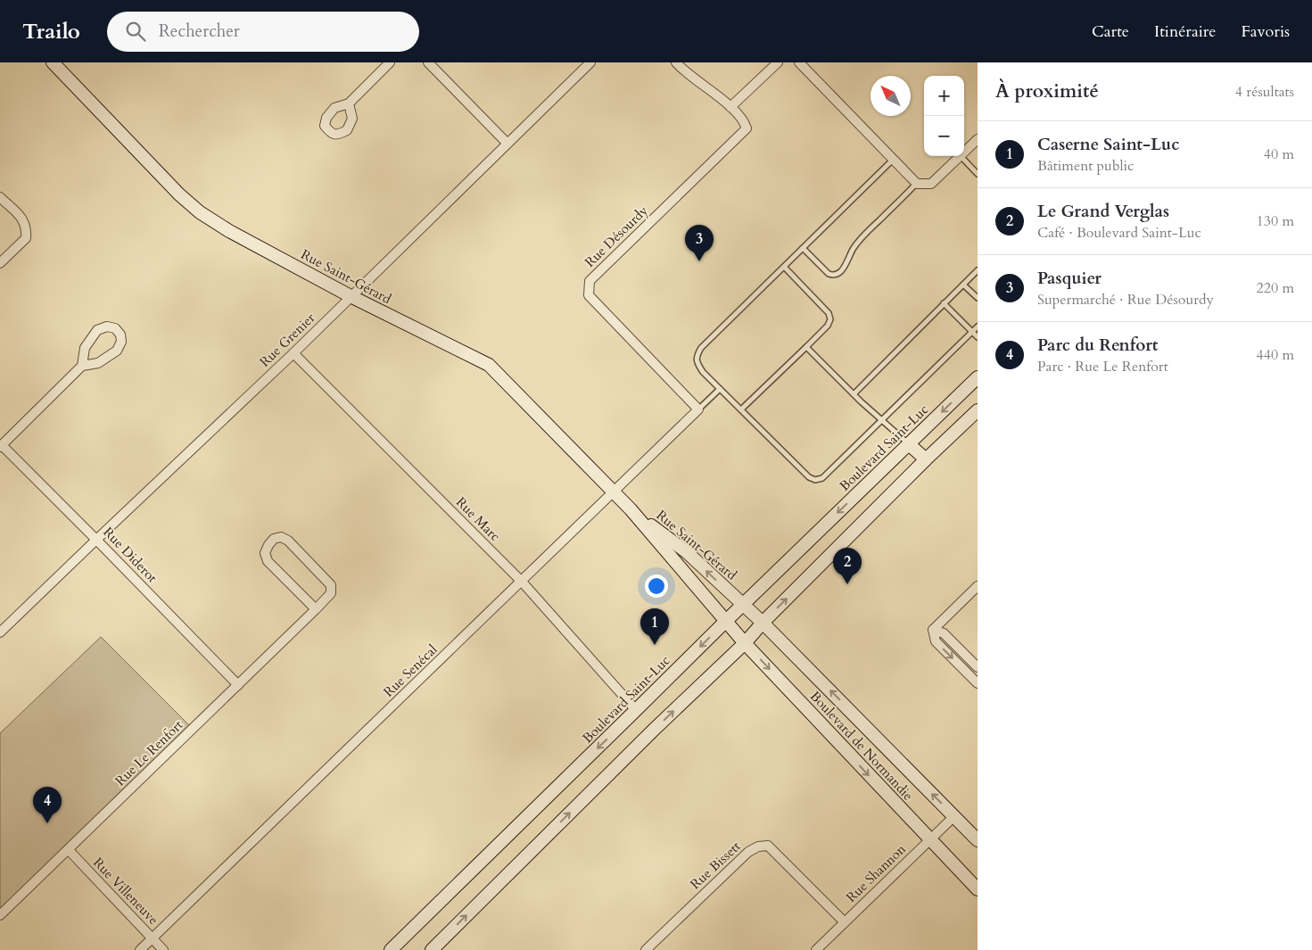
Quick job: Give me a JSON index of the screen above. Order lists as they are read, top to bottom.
{
  "streets": {
    "street": [
      "Rue Désourdy",
      "Rue Saint-Gérard",
      "Rue Grenier",
      "Boulevard Saint-Luc",
      "Rue Marc",
      "Rue Diderot",
      "Rue Senécal",
      "Boulevard de Normandie",
      "Rue Le Renfort",
      "Rue Bissett",
      "Rue Shannon",
      "Rue Villeneuve"
    ]
  },
  "crossings": [
    ["Rue Désourdy", "Rue Senécal"],
    ["Rue Saint-Gérard", "Rue Grenier"],
    ["Rue Saint-Gérard", "Boulevard Saint-Luc"],
    ["Rue Saint-Gérard", "Rue Senécal"],
    ["Rue Saint-Gérard", "Boulevard de Normandie"],
    ["Rue Grenier", "Rue Marc"],
    ["Rue Grenier", "Rue Diderot"],
    ["Boulevard Saint-Luc", "Rue Marc"],
    ["Boulevard Saint-Luc", "Boulevard de Normandie"],
    ["Rue Marc", "Rue Senécal"],
    ["Rue Diderot", "Rue Le Renfort"],
    ["Rue Senécal", "Rue Villeneuve"],
    ["Boulevard de Normandie", "Rue Shannon"],
    ["Rue Le Renfort", "Rue Villeneuve"],
    ["Rue Bissett", "Rue Shannon"]
  ],
  "north": "top left",
  "page": {
    "header": "Trailo",
    "search": "Rechercher",
    "nav": ["Carte", "Itinéraire", "Favoris"],
    "heading": ["À proximité", "4 résultats"],
    "map_buttons": ["+", "−"],
    "list": [
      {
        "mark": "1",
        "name": "Caserne Saint-Luc",
        "note": "Bâtiment public",
        "value": "40 m"
      },
      {
        "mark": "2",
        "name": "Le Grand Verglas",
        "note": "Café · Boulevard Saint-Luc",
        "value": "130 m"
      },
      {
        "mark": "3",
        "name": "Pasquier",
        "note": "Supermarché · Rue Désourdy",
        "value": "220 m"
      },
      {
        "mark": "4",
        "name": "Parc du Renfort",
        "note": "Parc · Rue Le Renfort",
        "value": "440 m"
      }
    ],
    "pins": [
      "3",
      "2",
      "1",
      "4"
    ]
  }
}
